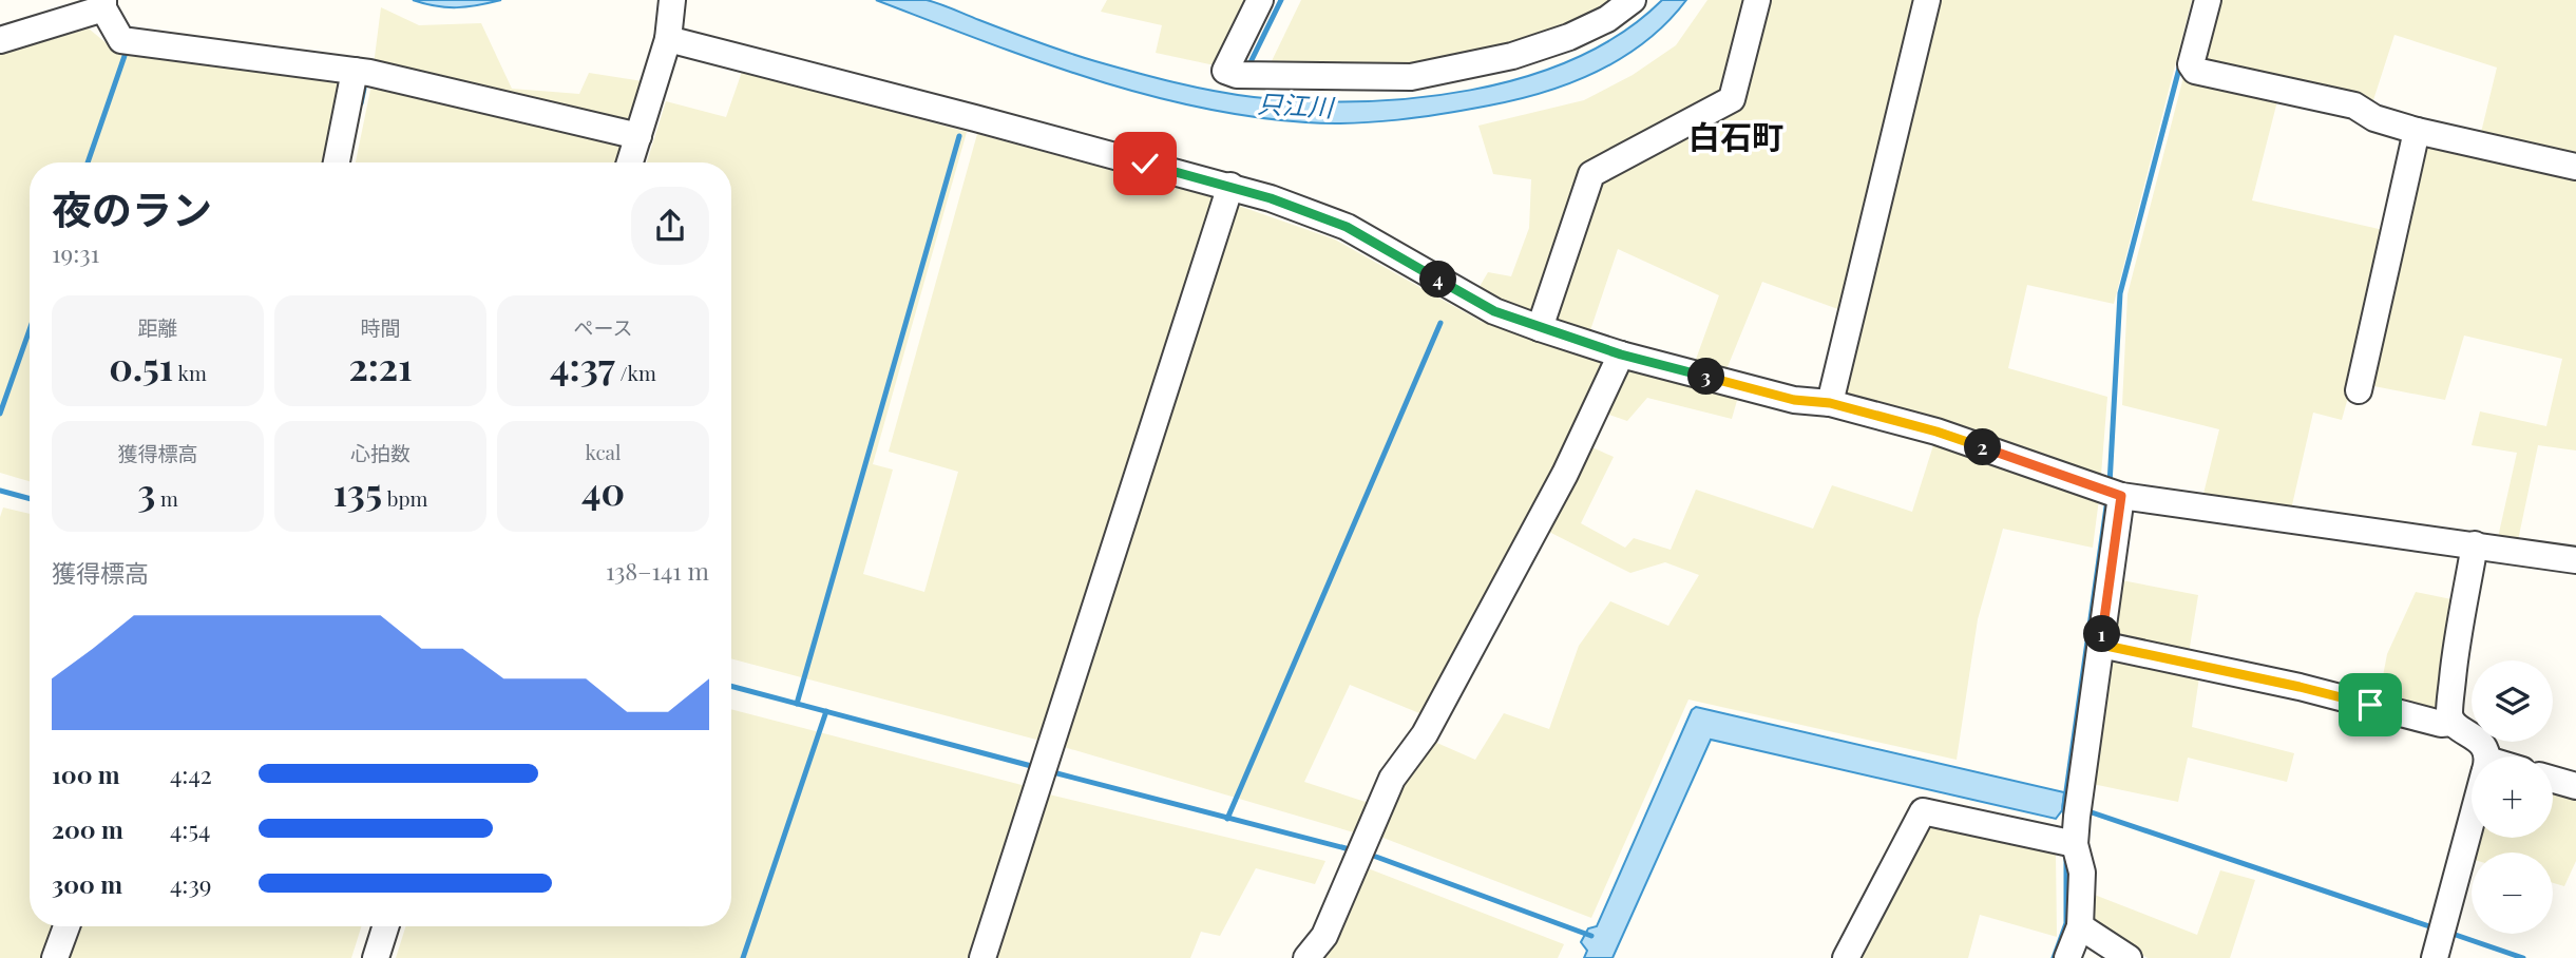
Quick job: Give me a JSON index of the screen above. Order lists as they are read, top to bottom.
{
  "districts": ["白石町"],
  "water": ["只江川"],
  "page": {
    "heading": ["夜のラン", "19:31"],
    "pins": [
      "4",
      "3",
      "2",
      "1"
    ],
    "stats": [
      ["距離", "0.51 km"],
      ["時間", "2:21"],
      ["ペース", "4:37 /km"],
      ["獲得標高", "3 m"],
      ["心拍数", "135 bpm"],
      ["kcal", "40"]
    ],
    "chart": ["獲得標高", "138–141 m"],
    "map_buttons": ["+", "−"],
    "list": [
      {
        "name": "100 m",
        "note": "4:42"
      },
      {
        "name": "200 m",
        "note": "4:54"
      },
      {
        "name": "300 m",
        "note": "4:39"
      }
    ]
  }
}
